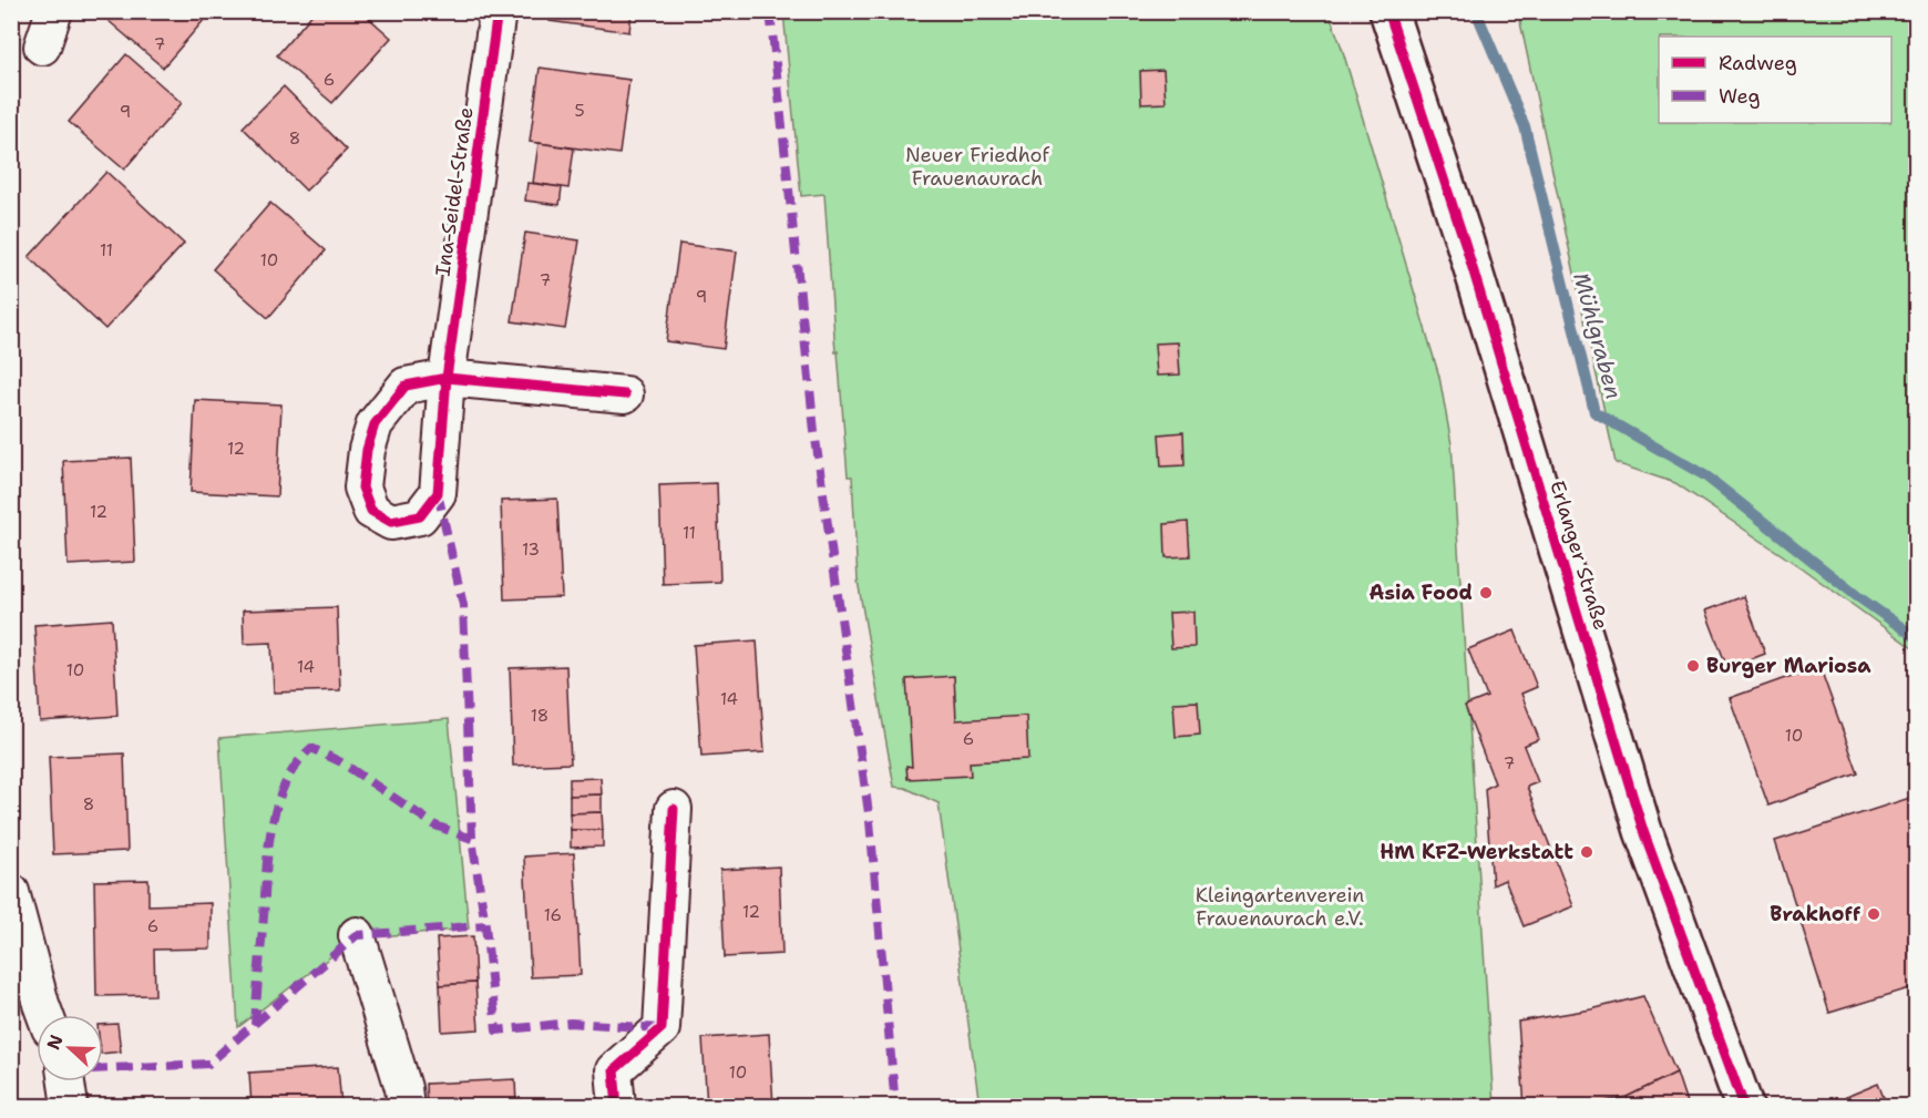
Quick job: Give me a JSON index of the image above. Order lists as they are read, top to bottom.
{
  "streets": {
    "street": ["Ina-Seidel-Straße", "Erlanger Straße"]
  },
  "water": ["Mühlgraben"],
  "parks": ["Neuer Friedhof Frauenaurach", "Kleingartenverein Frauenaurach e.V."],
  "places": [
    "Asia Food",
    "Burger Mariosa",
    "HM KFZ-Werkstatt",
    "Brakhoff"
  ],
  "house_numbers": [
    "7",
    "6",
    "5",
    "9",
    "8",
    "11",
    "10",
    "7",
    "9",
    "12",
    "12",
    "11",
    "13",
    "14",
    "10",
    "14",
    "18",
    "10",
    "6",
    "7",
    "8",
    "12",
    "16",
    "6",
    "10"
  ],
  "legend": ["Radweg", "Weg"],
  "north": "left"
}
